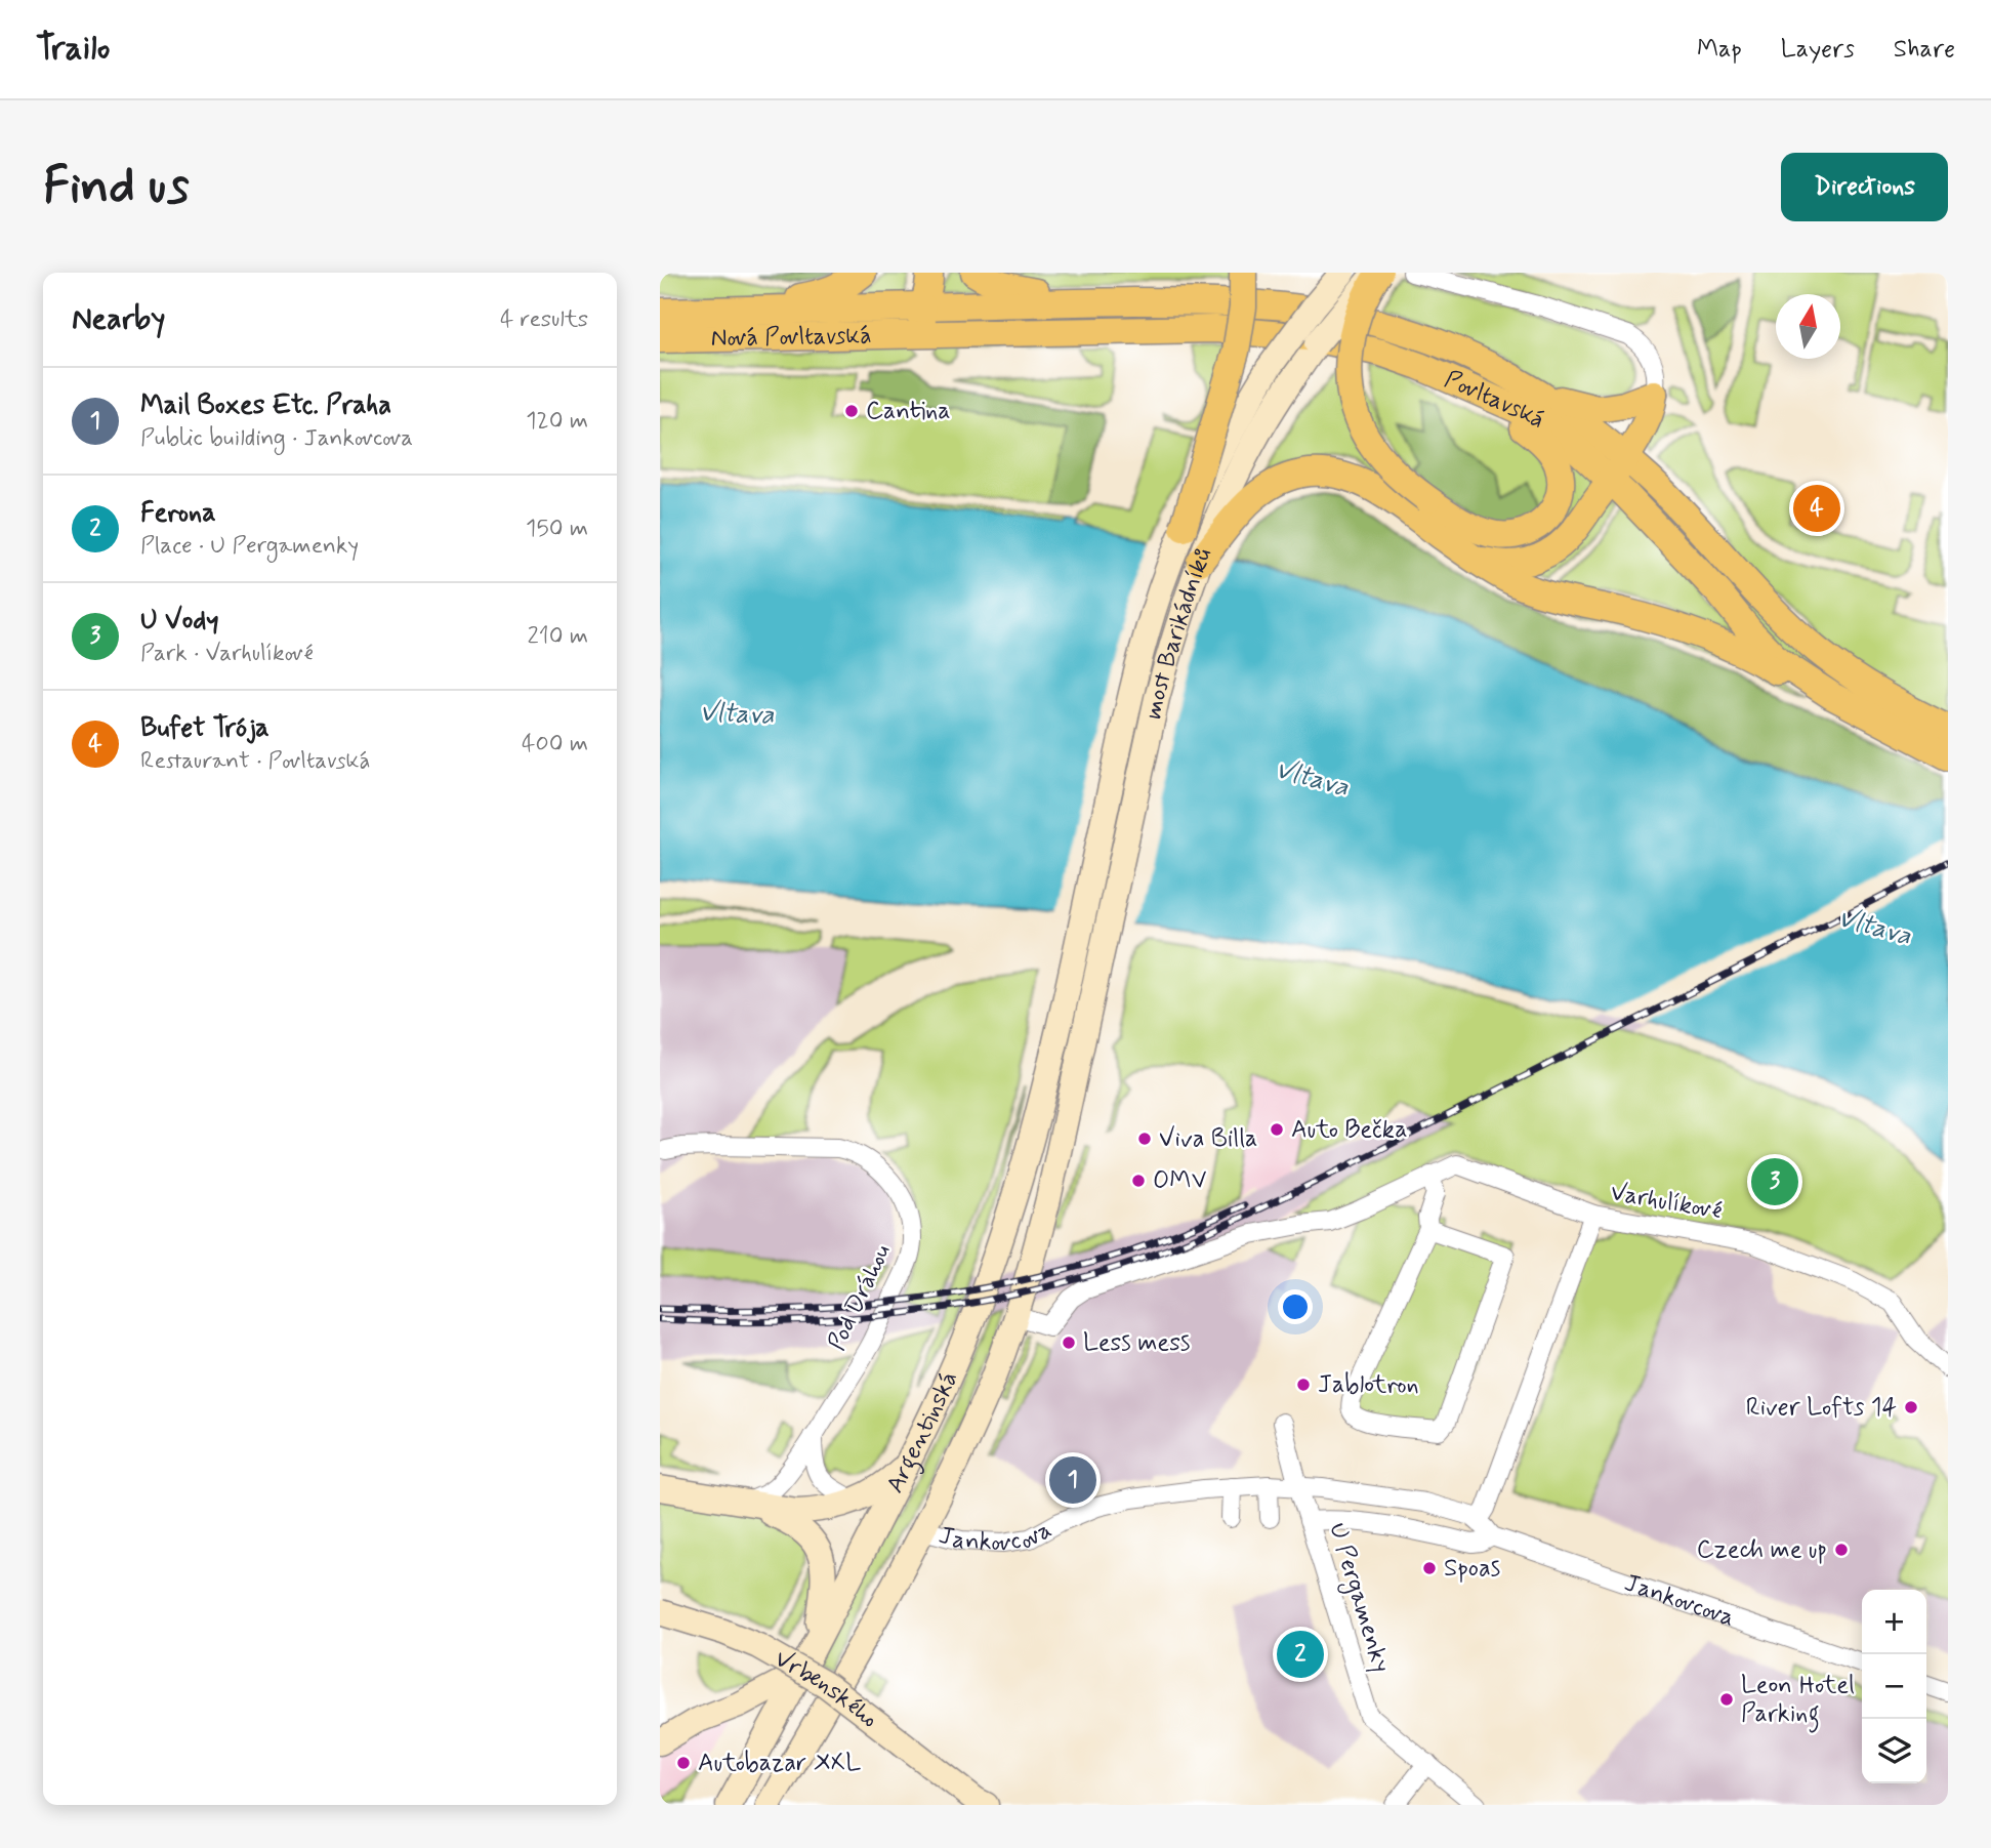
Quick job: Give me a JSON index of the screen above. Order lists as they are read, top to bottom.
{
  "streets": {
    "highway": ["Nová Povltavská"],
    "main road": [
      "Povltavská",
      "most Barikádníků",
      "Argentinská",
      "Vrbenského"
    ],
    "street": [
      "Varhulíkové",
      "Pod Dráhou",
      "Jankovcova",
      "U Pergamenky"
    ]
  },
  "crossings": [
    ["Nová Povltavská", "Povltavská"],
    ["most Barikádníků", "Argentinská"],
    ["Varhulíkové", "Argentinská"],
    ["Argentinská", "Jankovcova"],
    ["Jankovcova", "U Pergamenky"]
  ],
  "water": ["Vltava"],
  "places": [
    "Cantina",
    "Auto Bečka",
    "Viva Billa",
    "OMV",
    "Less mess",
    "Jablotron",
    "River Lofts 14",
    "Czech me up",
    "Spoas",
    "Leon Hotel Parking",
    "Autobazar XXL"
  ],
  "north": "top",
  "page": {
    "header": "Trailo",
    "nav": ["Map", "Layers", "Share"],
    "buttons": "Directions",
    "title": "Find us",
    "heading": ["Nearby", "4 results"],
    "list": [
      {
        "mark": "1",
        "name": "Mail Boxes Etc. Praha",
        "note": "Public building · Jankovcova",
        "value": "120 m"
      },
      {
        "mark": "2",
        "name": "Ferona",
        "note": "Place · U Pergamenky",
        "value": "150 m"
      },
      {
        "mark": "3",
        "name": "U Vody",
        "note": "Park · Varhulíkové",
        "value": "210 m"
      },
      {
        "mark": "4",
        "name": "Bufet Trója",
        "note": "Restaurant · Povltavská",
        "value": "400 m"
      }
    ],
    "pins": [
      "4",
      "3",
      "1",
      "2"
    ],
    "map_buttons": ["+", "−"]
  }
}
